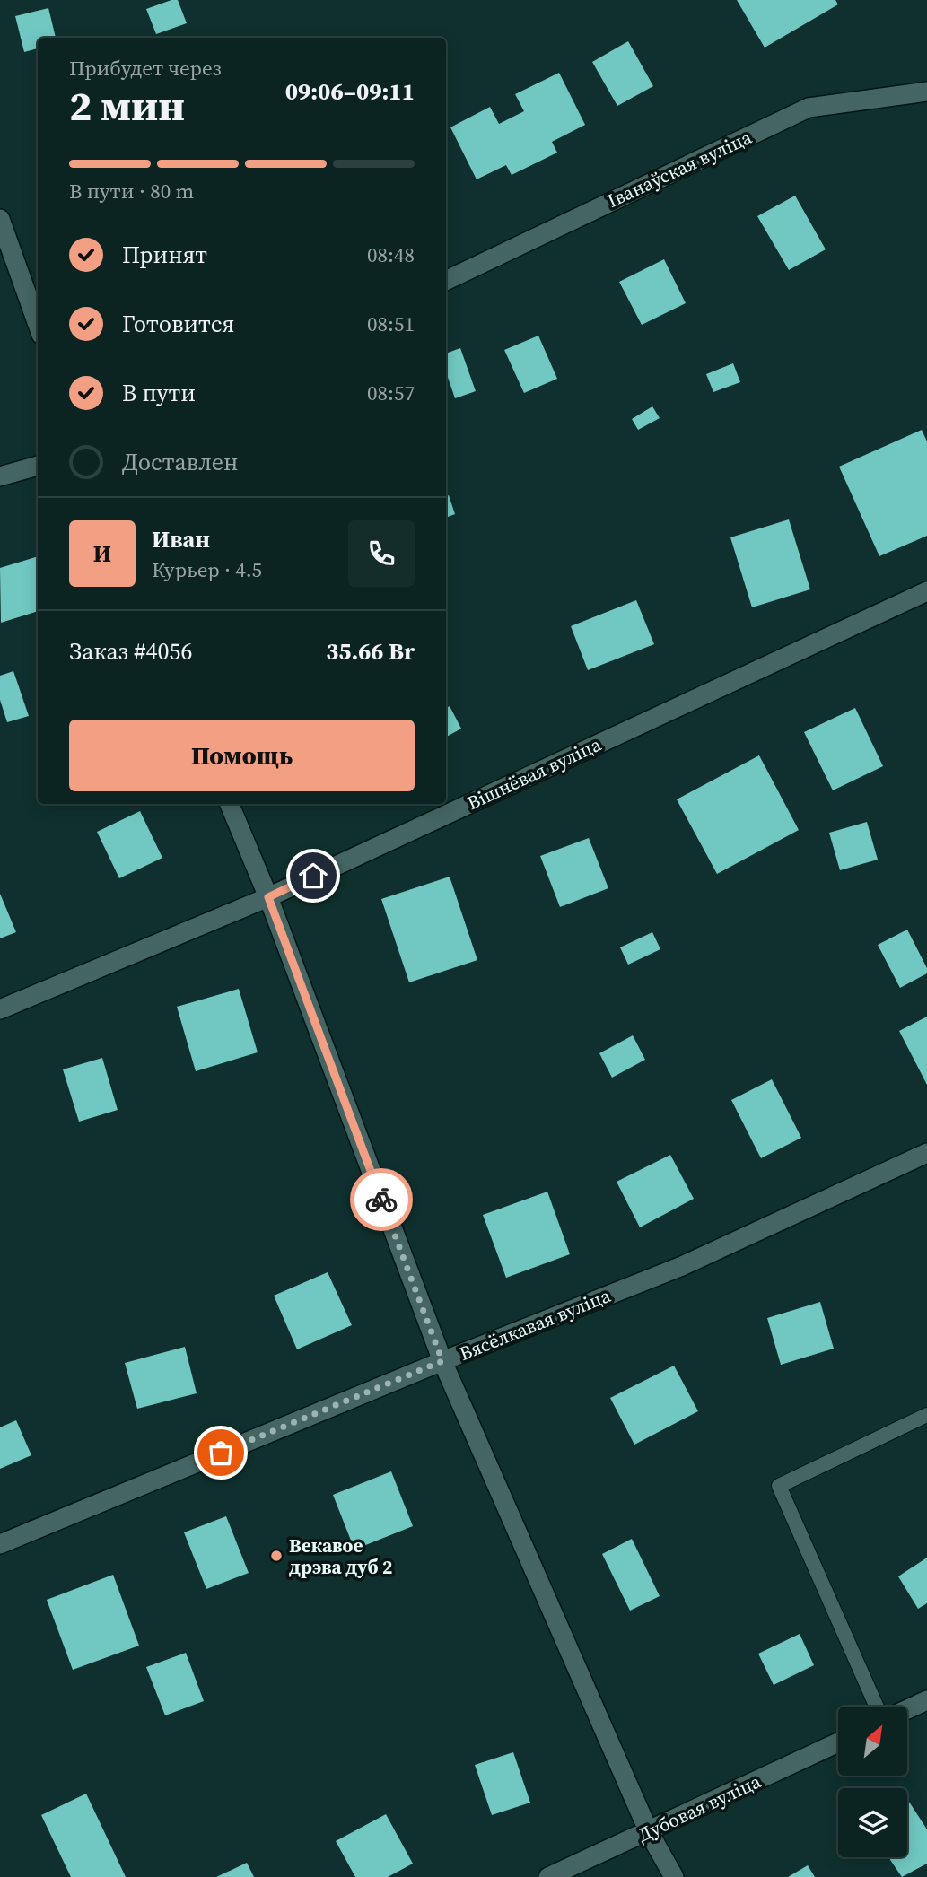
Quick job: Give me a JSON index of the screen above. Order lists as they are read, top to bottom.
{
  "streets": {
    "street": [
      "Іванаўская вуліца",
      "Вішнёвая вуліца",
      "Вясёлкавая вуліца",
      "Дубовая вуліца"
    ]
  },
  "places": ["Векавое дрэва дуб 2"],
  "north": "top right",
  "page": {
    "heading": ["2 мин", "Прибудет через", "09:06–09:11"],
    "panel": [
      "Иван",
      "Курьер · 4.5",
      "Заказ #4056",
      "35.66 Br"
    ],
    "bar": "В пути · 80 m",
    "list": [
      ["Принят", "08:48"],
      ["Готовится", "08:51"],
      ["В пути", "08:57"],
      "Доставлен"
    ],
    "round": "И",
    "buttons": "Помощь"
  }
}
